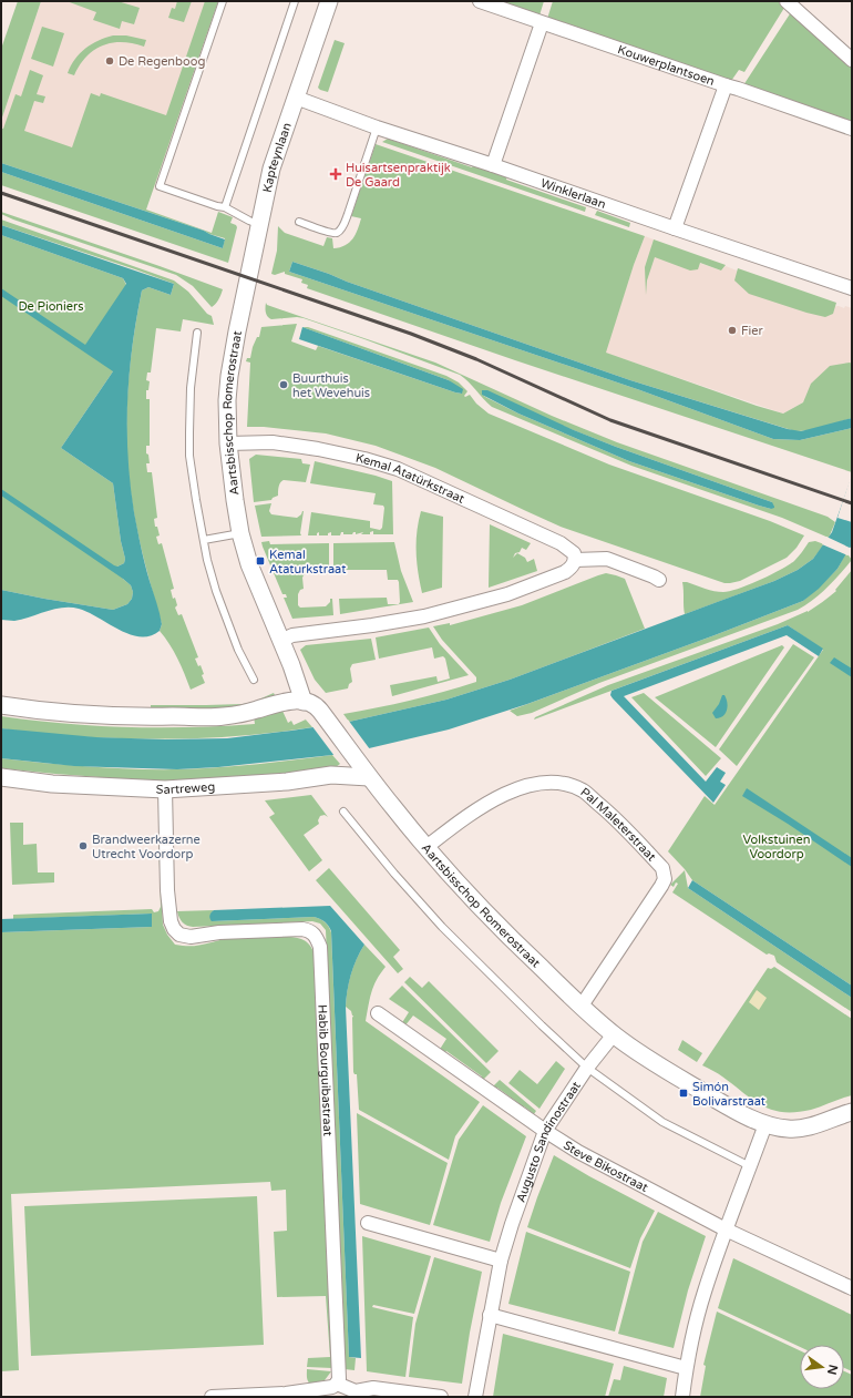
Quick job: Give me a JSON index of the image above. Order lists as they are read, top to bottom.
{
  "streets": {
    "street": [
      "Kouwerplantsoen",
      "Kapteynlaan",
      "Winklerlaan",
      "Aartsbisschop Romerostraat",
      "Kemal Atatürkstraat",
      "Sartreweg",
      "Pal Maleterstraat",
      "Habib Bourguibastraat",
      "Augusto Sandinostraat",
      "Steve Bikostraat"
    ]
  },
  "crossings": [
    ["Kapteynlaan", "Winklerlaan"],
    ["Kapteynlaan", "Aartsbisschop Romerostraat"],
    ["Aartsbisschop Romerostraat", "Kemal Atatürkstraat"],
    ["Aartsbisschop Romerostraat", "Sartreweg"],
    ["Aartsbisschop Romerostraat", "Pal Maleterstraat"],
    ["Aartsbisschop Romerostraat", "Augusto Sandinostraat"],
    ["Sartreweg", "Habib Bourguibastraat"],
    ["Augusto Sandinostraat", "Steve Bikostraat"]
  ],
  "parks": ["De Pioniers", "Volkstuinen Voordorp"],
  "places": {
    "other": [
      "De Regenboog",
      "Fier",
      "Buurthuis het Wevehuis",
      "Brandweerkazerne Utrecht Voordorp"
    ],
    "health": ["Huisartsenpraktijk De Gaard"],
    "transit": ["Kemal Ataturkstraat", "Simón Bolivarstraat"]
  },
  "north": "right"
}
